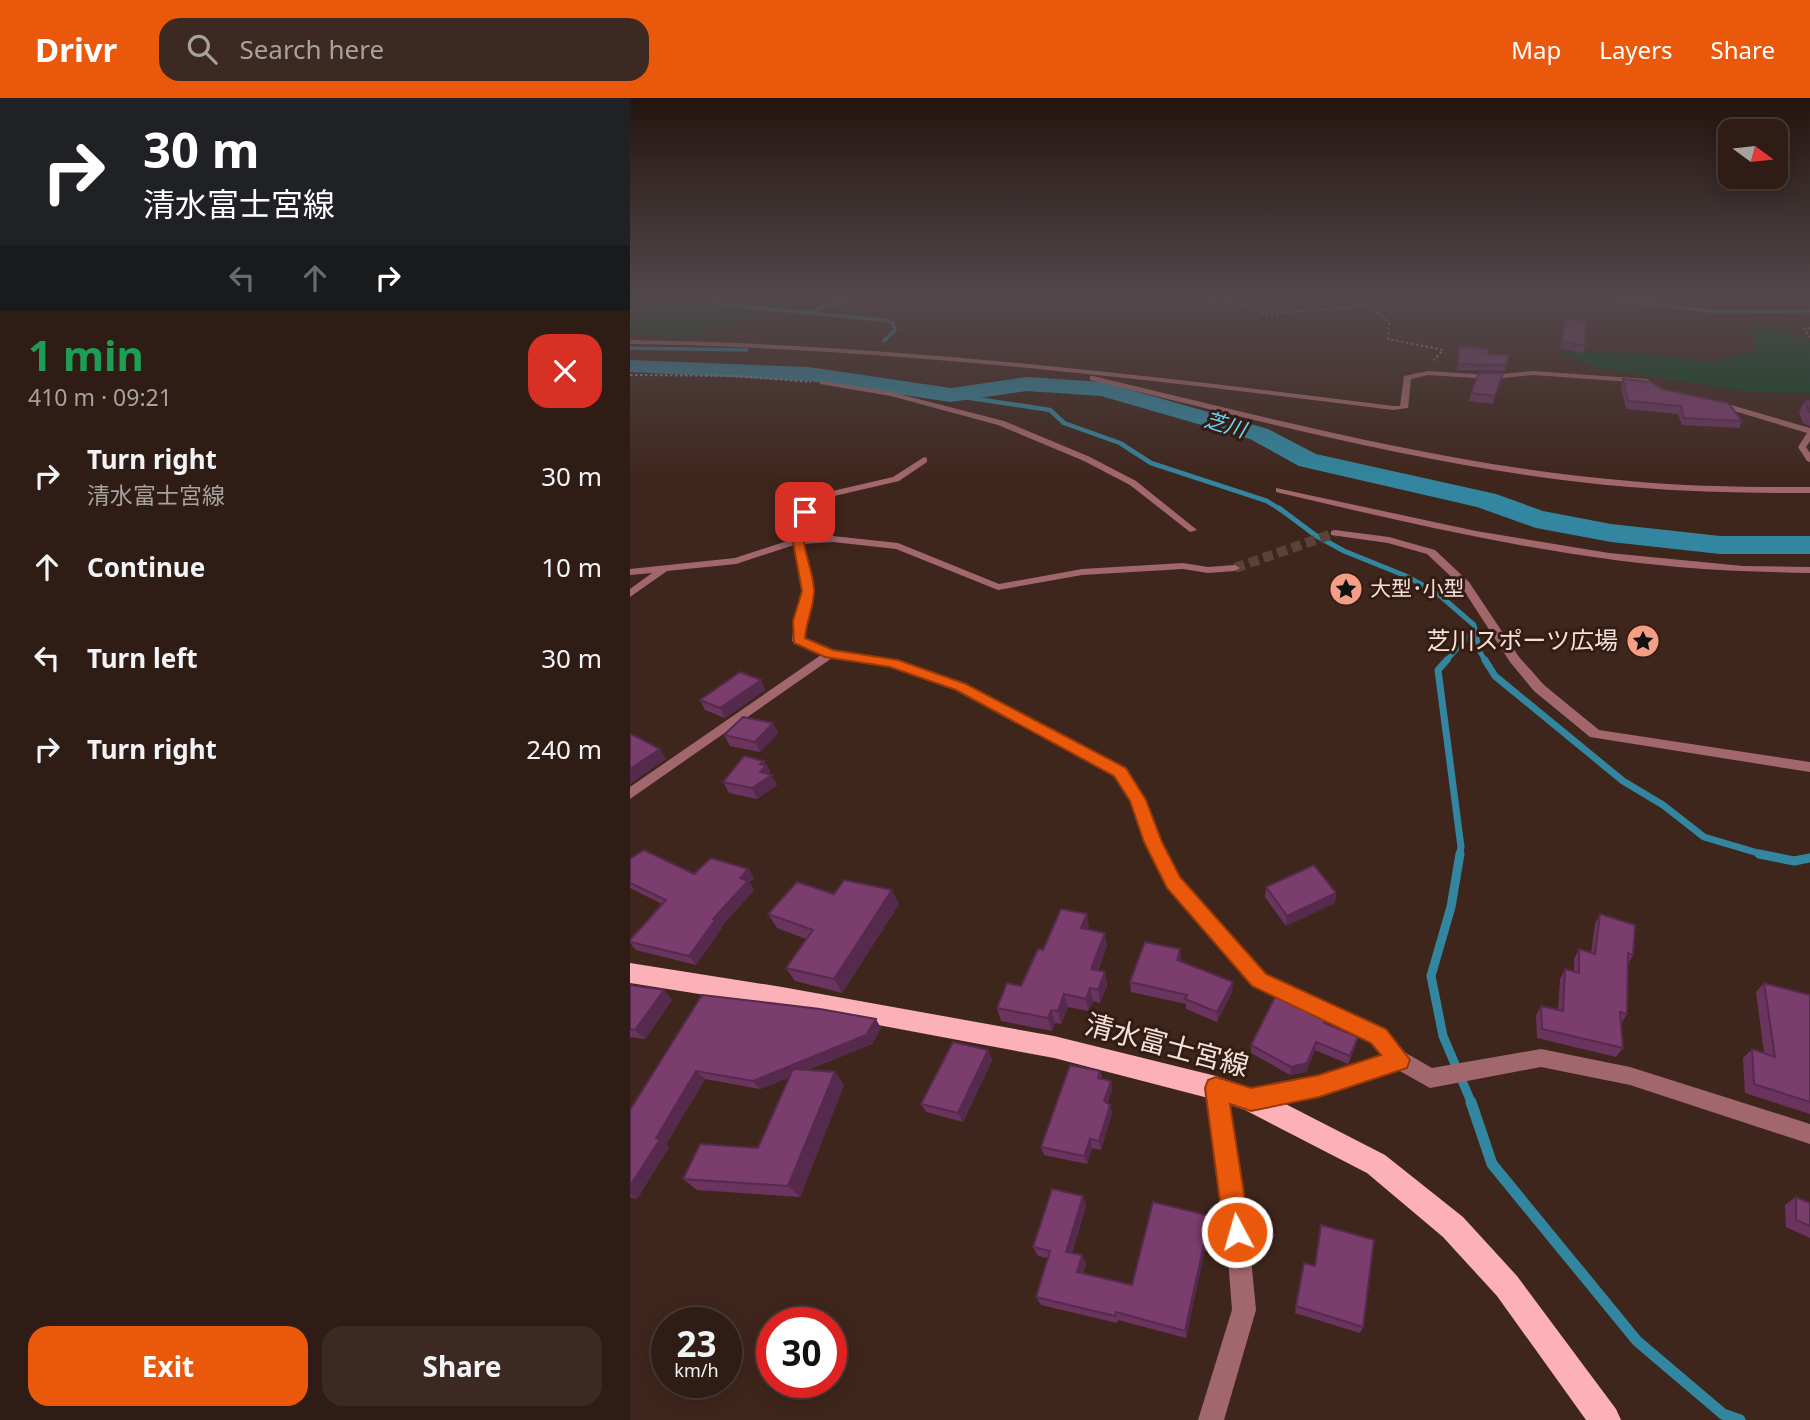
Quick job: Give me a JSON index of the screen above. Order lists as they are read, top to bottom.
{
  "streets": {
    "main road": ["清水富士宮線"]
  },
  "water": ["芝川"],
  "places": {
    "place": ["大型･小型", "芝川スポーツ広場"]
  },
  "north": "right",
  "page": {
    "header": "Drivr",
    "search": "Search here",
    "nav": ["Map", "Layers", "Share"],
    "turn": ["30 m", "清水富士宮線"],
    "heading": ["1 min", "410 m · 09:21"],
    "list": [
      {
        "name": "Turn right",
        "note": "清水富士宮線",
        "value": "30 m"
      },
      {
        "name": "Continue",
        "value": "10 m"
      },
      {
        "name": "Turn left",
        "value": "30 m"
      },
      {
        "name": "Turn right",
        "value": "240 m"
      }
    ],
    "speed": "23 km/h",
    "limit": "30",
    "buttons": ["Exit", "Share"]
  }
}
